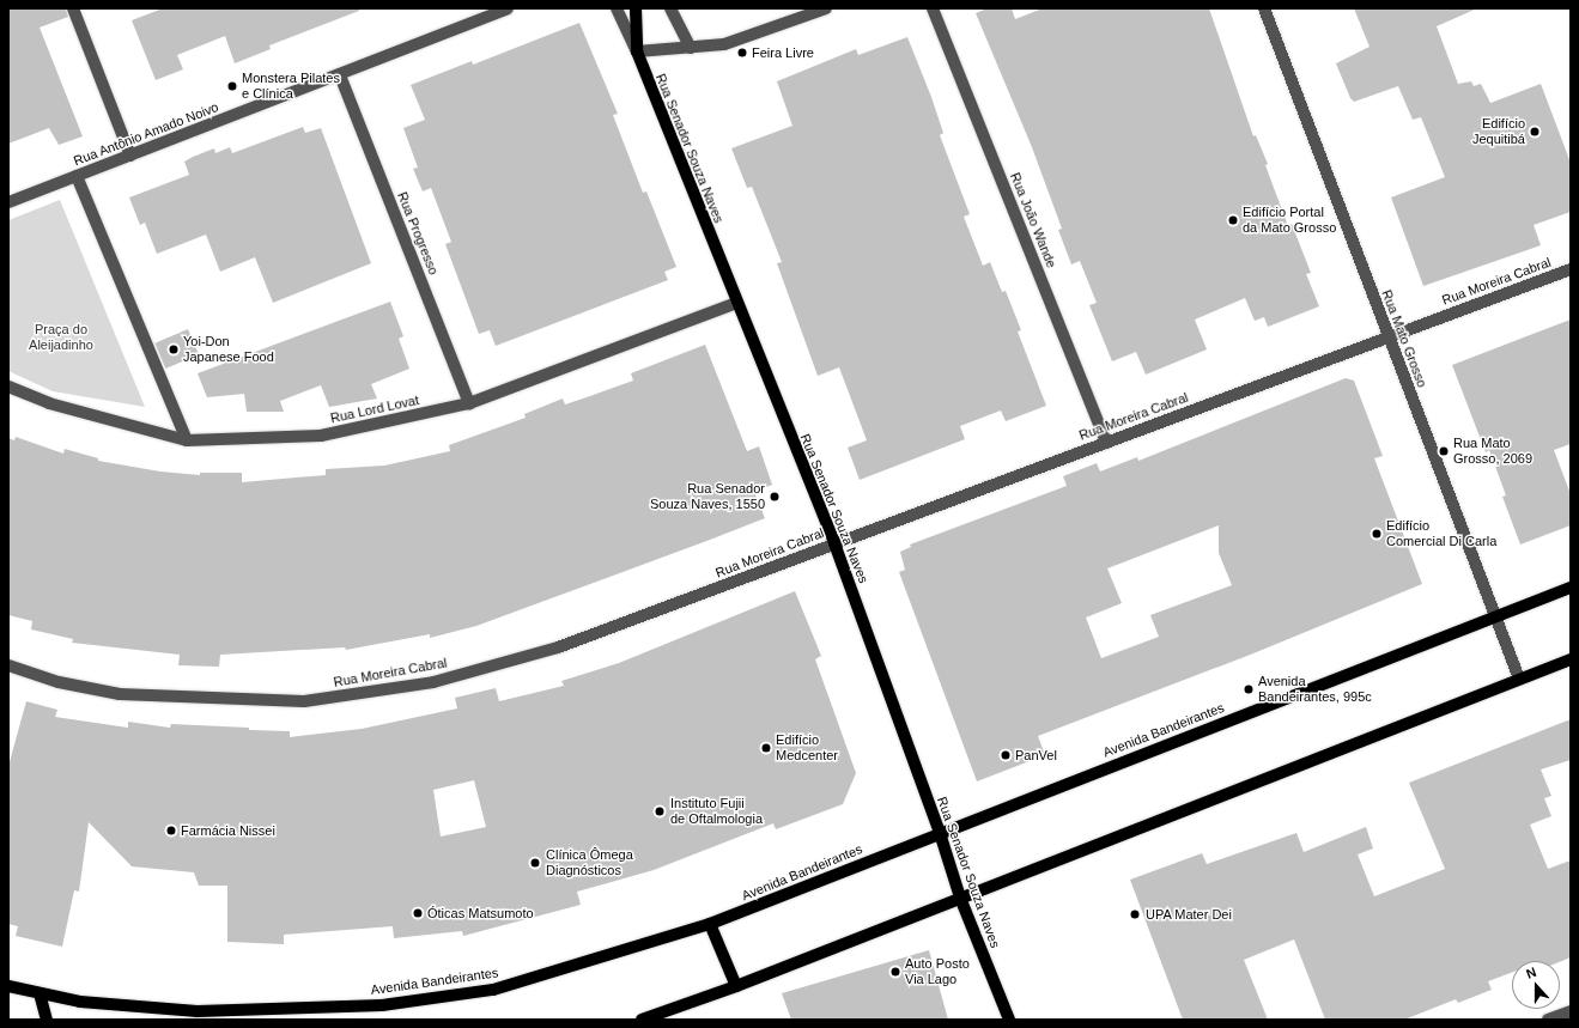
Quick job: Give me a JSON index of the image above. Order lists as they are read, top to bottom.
{
  "streets": {
    "main road": ["Rua Senador Souza Naves", "Avenida Bandeirantes"],
    "street": [
      "Rua Antônio Amado Noivo",
      "Rua João Wande",
      "Rua Progresso",
      "Rua Moreira Cabral",
      "Rua Mato Grosso",
      "Rua Lord Lovat"
    ]
  },
  "crossings": [
    ["Rua Antônio Amado Noivo", "Rua Progresso"],
    ["Rua Senador Souza Naves", "Rua Moreira Cabral"],
    ["Rua Senador Souza Naves", "Rua Lord Lovat"],
    ["Rua Senador Souza Naves", "Avenida Bandeirantes"],
    ["Rua João Wande", "Rua Moreira Cabral"],
    ["Rua Progresso", "Rua Lord Lovat"],
    ["Rua Moreira Cabral", "Rua Mato Grosso"],
    ["Rua Mato Grosso", "Avenida Bandeirantes"]
  ],
  "parks": ["Praça do Aleijadinho"],
  "places": [
    "Feira Livre",
    "Monstera Pilates e Clínica",
    "Edifício Jequitibá",
    "Edifício Portal da Mato Grosso",
    "Yoi-Don Japanese Food",
    "Rua Mato Grosso, 2069",
    "Rua Senador Souza Naves, 1550",
    "Edifício Comercial Di Carla",
    "Avenida Bandeirantes, 995c",
    "Edifício Medcenter",
    "PanVel",
    "Instituto Fujii de Oftalmologia",
    "Farmácia Nissei",
    "Clínica Ômega Diagnósticos",
    "Óticas Matsumoto",
    "UPA Mater Dei",
    "Auto Posto Via Lago"
  ],
  "north": "top"
}
